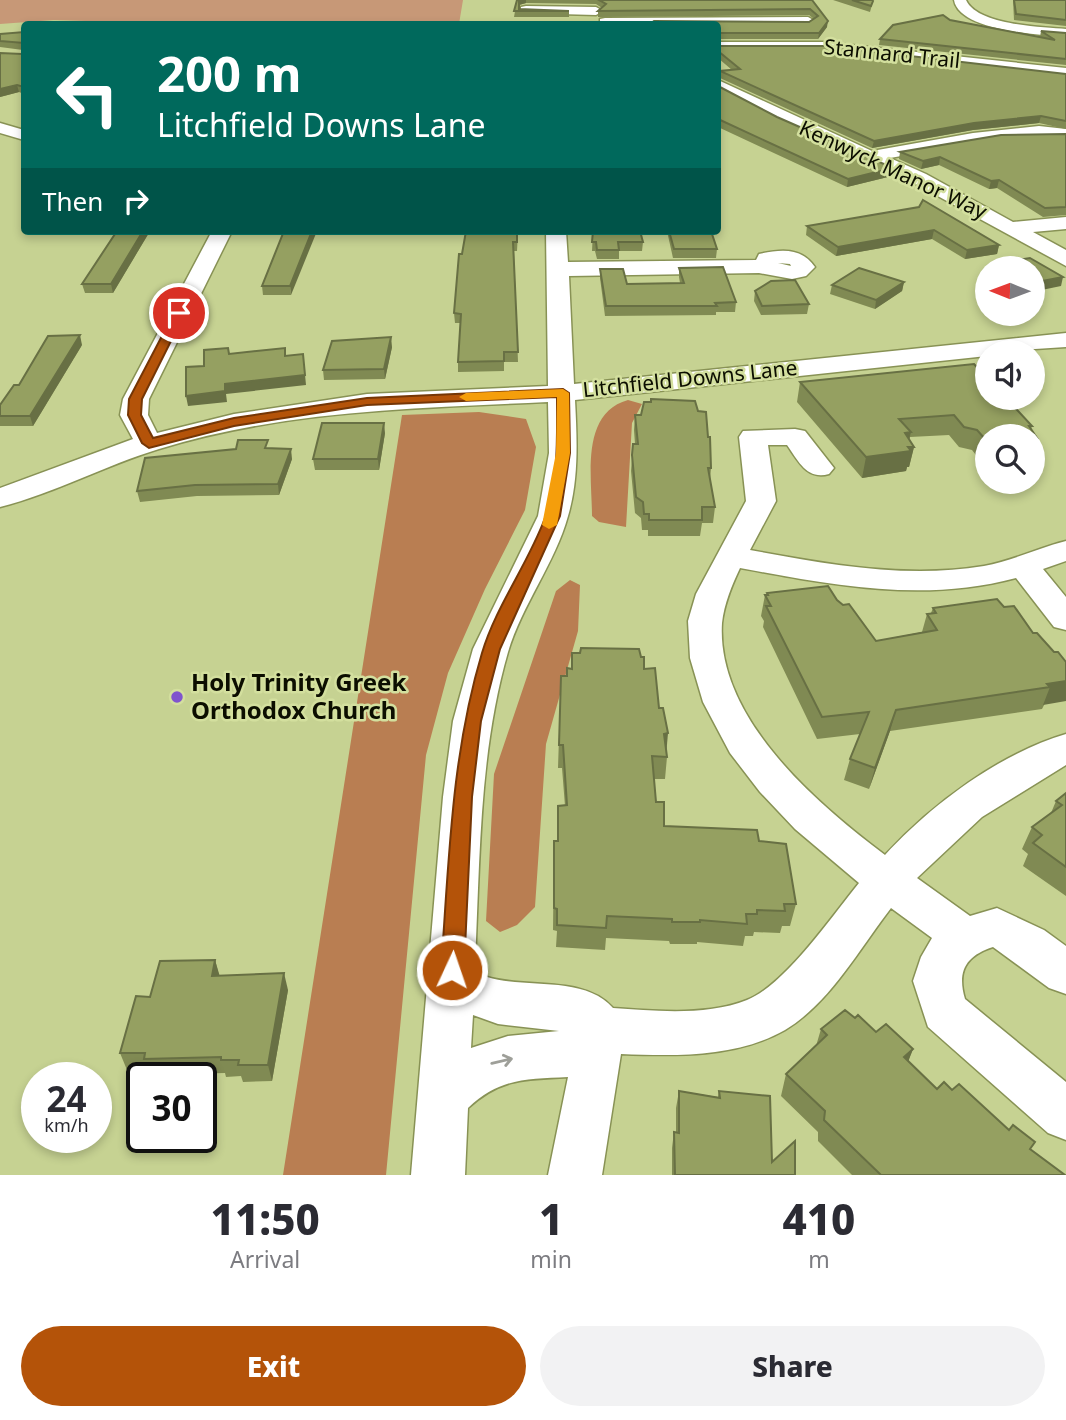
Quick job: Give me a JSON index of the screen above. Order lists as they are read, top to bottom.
{
  "streets": {
    "street": ["Stannard Trail", "Kenwyck Manor Way", "Litchfield Downs Lane"]
  },
  "places": ["Holy Trinity Greek Orthodox Church"],
  "north": "left",
  "page": {
    "turn": ["200 m", "Litchfield Downs Lane"],
    "then": "Then",
    "speed": "24 km/h",
    "limit": "30",
    "eta": [
      "11:50",
      "Arrival",
      "1",
      "min",
      "410",
      "m"
    ],
    "buttons": ["Exit", "Share"]
  }
}
